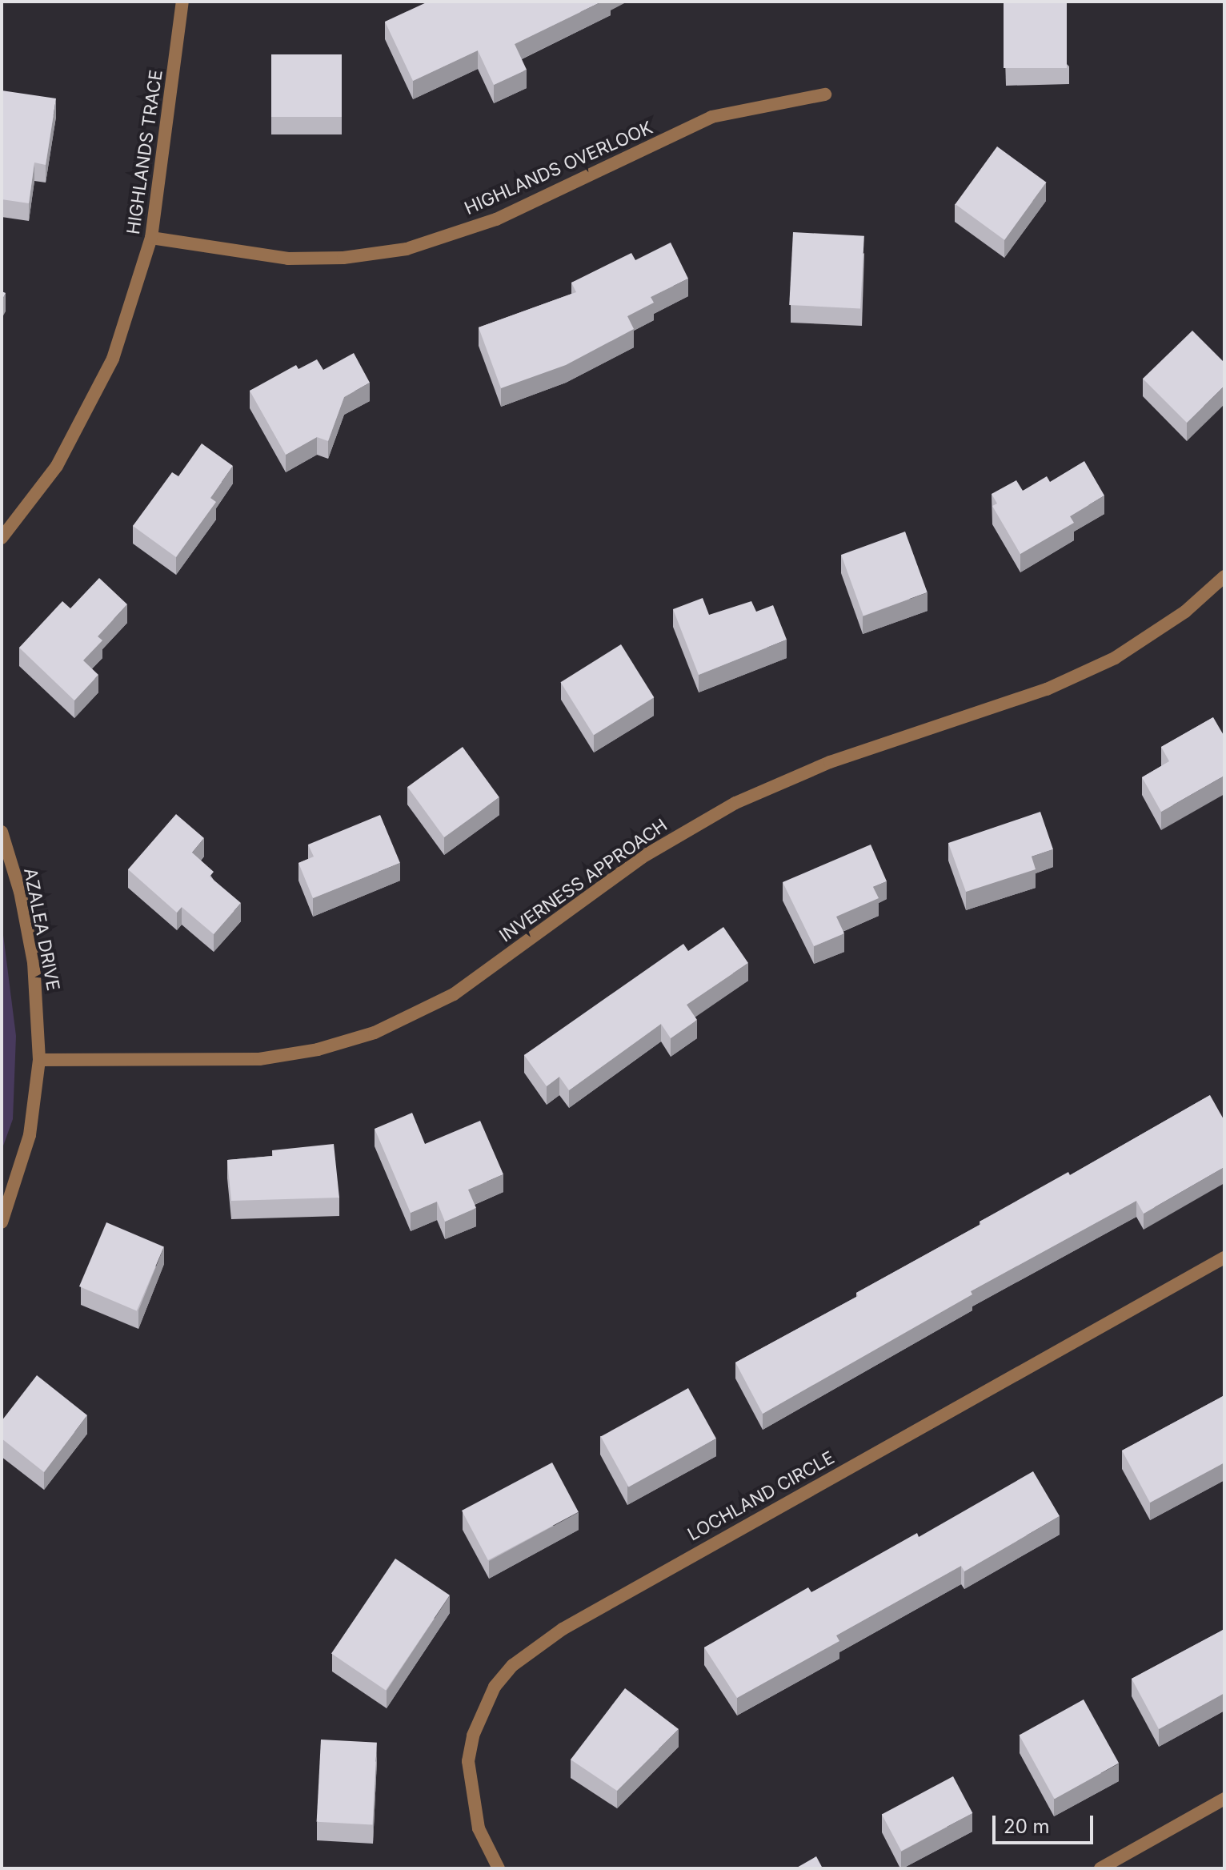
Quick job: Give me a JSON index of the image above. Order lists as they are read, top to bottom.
{
  "streets": {
    "street": [
      "HIGHLANDS TRACE",
      "HIGHLANDS OVERLOOK",
      "INVERNESS APPROACH",
      "AZALEA DRIVE",
      "LOCHLAND CIRCLE"
    ]
  },
  "crossings": [
    ["HIGHLANDS TRACE", "HIGHLANDS OVERLOOK"],
    ["INVERNESS APPROACH", "AZALEA DRIVE"]
  ],
  "scale_bar": "20 m"
}
